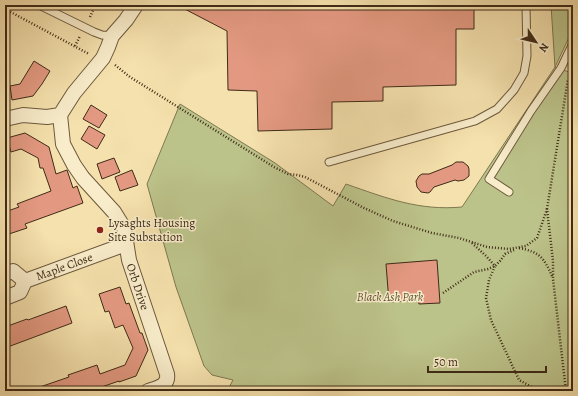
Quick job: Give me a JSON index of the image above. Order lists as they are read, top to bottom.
{
  "streets": {
    "street": ["Maple Close", "Orb Drive"]
  },
  "crossings": [
    ["Maple Close", "Orb Drive"]
  ],
  "parks": ["Black Ash Park"],
  "places": ["Lysaghts Housing Site Substation"],
  "scale_bar": "50 m",
  "north": "bottom right"
}
